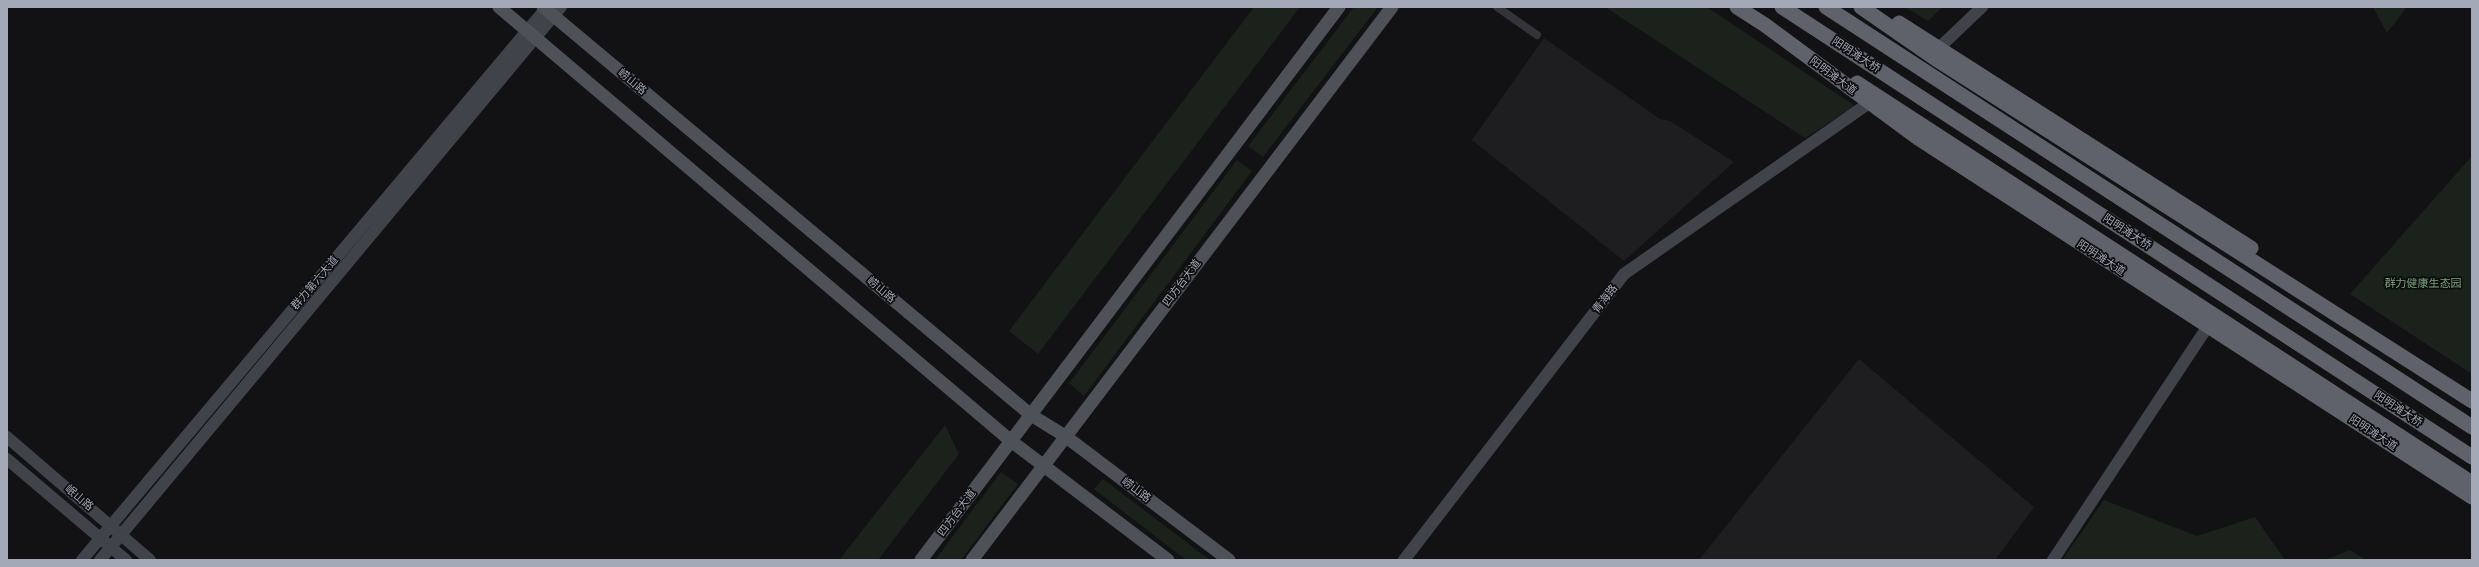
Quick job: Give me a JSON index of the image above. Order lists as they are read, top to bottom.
{
  "streets": {
    "highway": ["阳明滩大桥", "阳明滩大道"],
    "main road": [
      "崂山路",
      "群力第六大道",
      "四方台大道",
      "青海路",
      "岷山路"
    ]
  },
  "crossings": [
    ["阳明滩大道", "青海路"],
    ["崂山路", "群力第六大道"],
    ["崂山路", "四方台大道"],
    ["群力第六大道", "岷山路"]
  ],
  "parks": ["群力健康生态园"]
}
